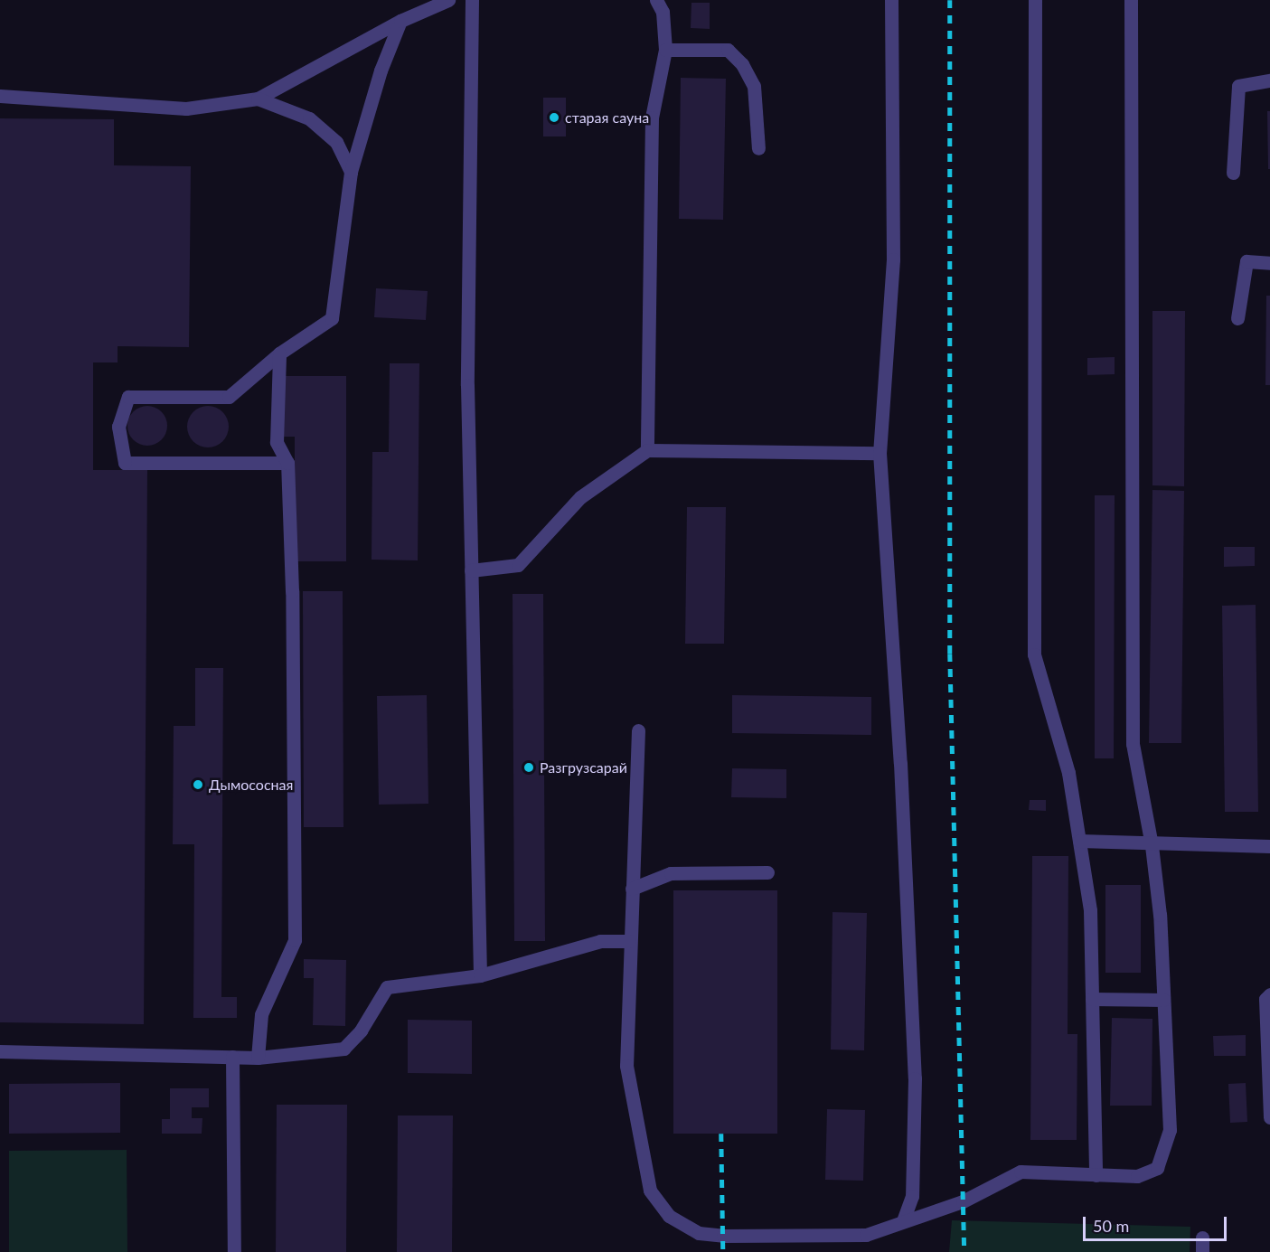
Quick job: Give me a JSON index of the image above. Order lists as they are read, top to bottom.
{
  "places": ["старая сауна", "Разгрузсарай", "Дымососная"],
  "scale_bar": "50 m"
}
